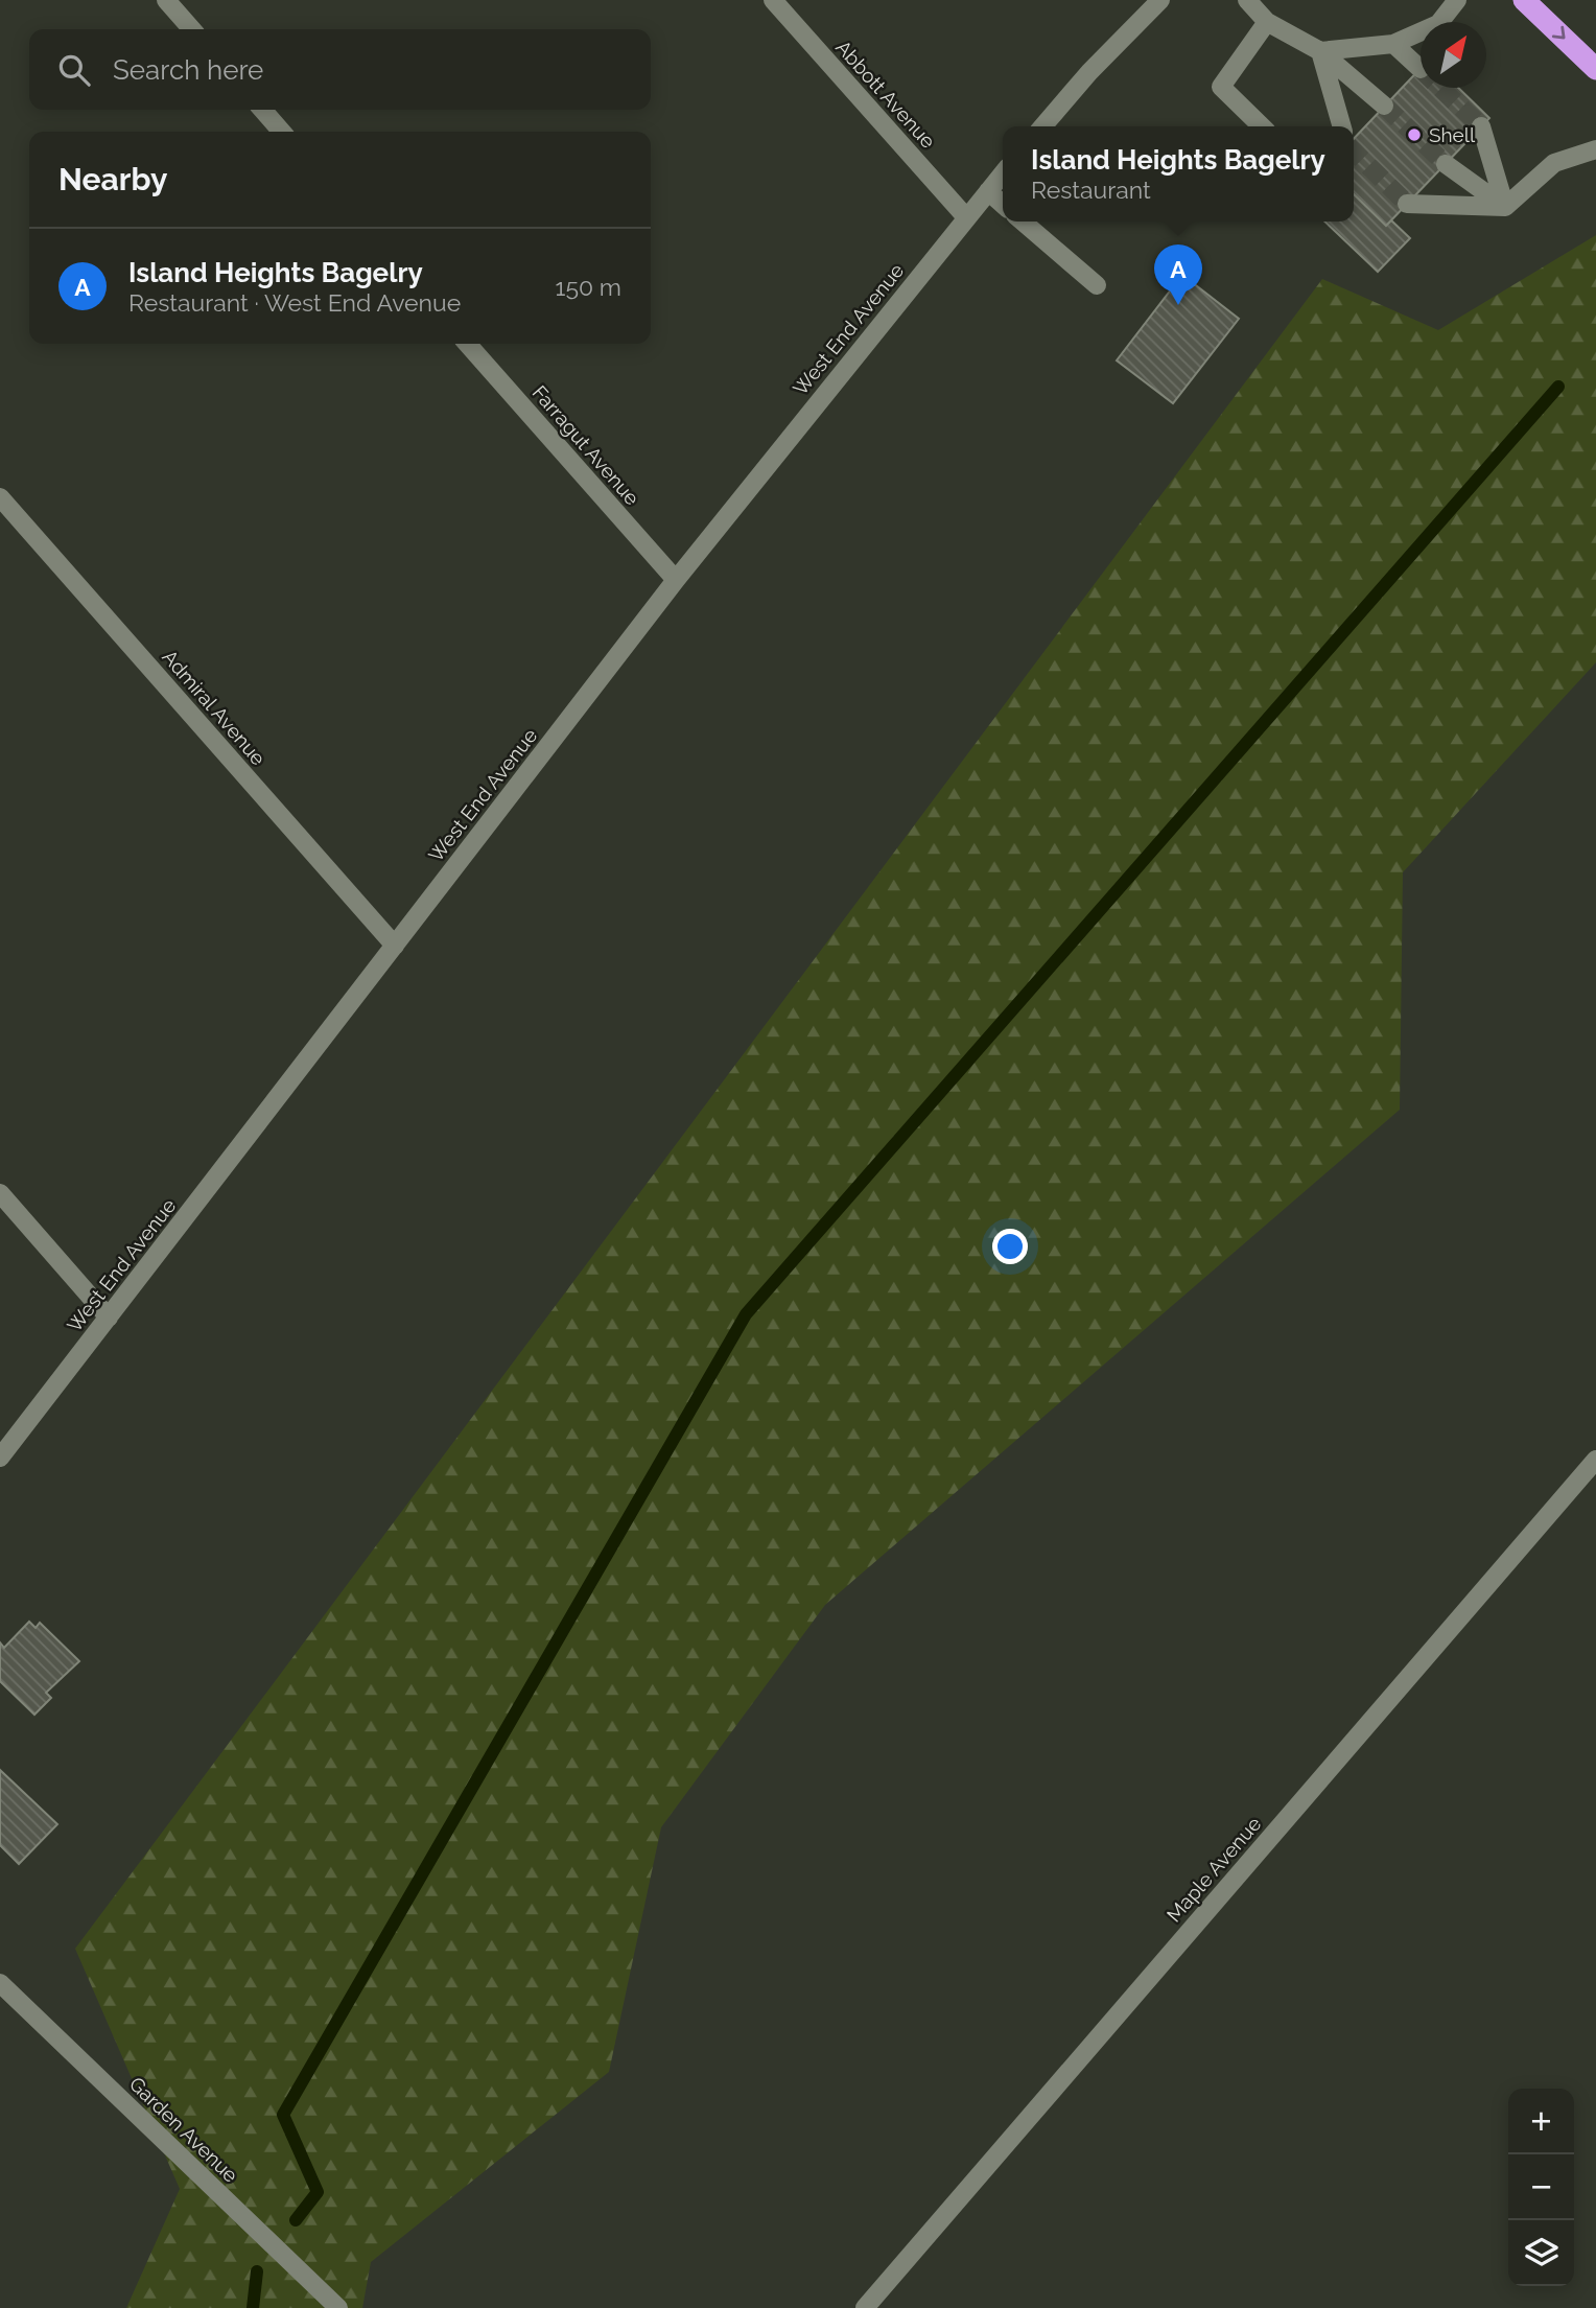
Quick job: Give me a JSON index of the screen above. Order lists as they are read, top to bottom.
{
  "streets": {
    "street": [
      "Abbott Avenue",
      "West End Avenue",
      "Farragut Avenue",
      "Admiral Avenue",
      "Maple Avenue",
      "Garden Avenue"
    ]
  },
  "crossings": [
    ["Abbott Avenue", "West End Avenue"],
    ["West End Avenue", "Farragut Avenue"],
    ["West End Avenue", "Admiral Avenue"]
  ],
  "places": ["Shell"],
  "north": "top right",
  "page": {
    "search": "Search here",
    "popup": ["Island Heights Bagelry", "Restaurant"],
    "heading": "Nearby",
    "list": [
      {
        "mark": "A",
        "name": "Island Heights Bagelry",
        "note": "Restaurant · West End Avenue",
        "value": "150 m"
      }
    ],
    "pins": "A",
    "map_buttons": ["+", "−"]
  }
}
